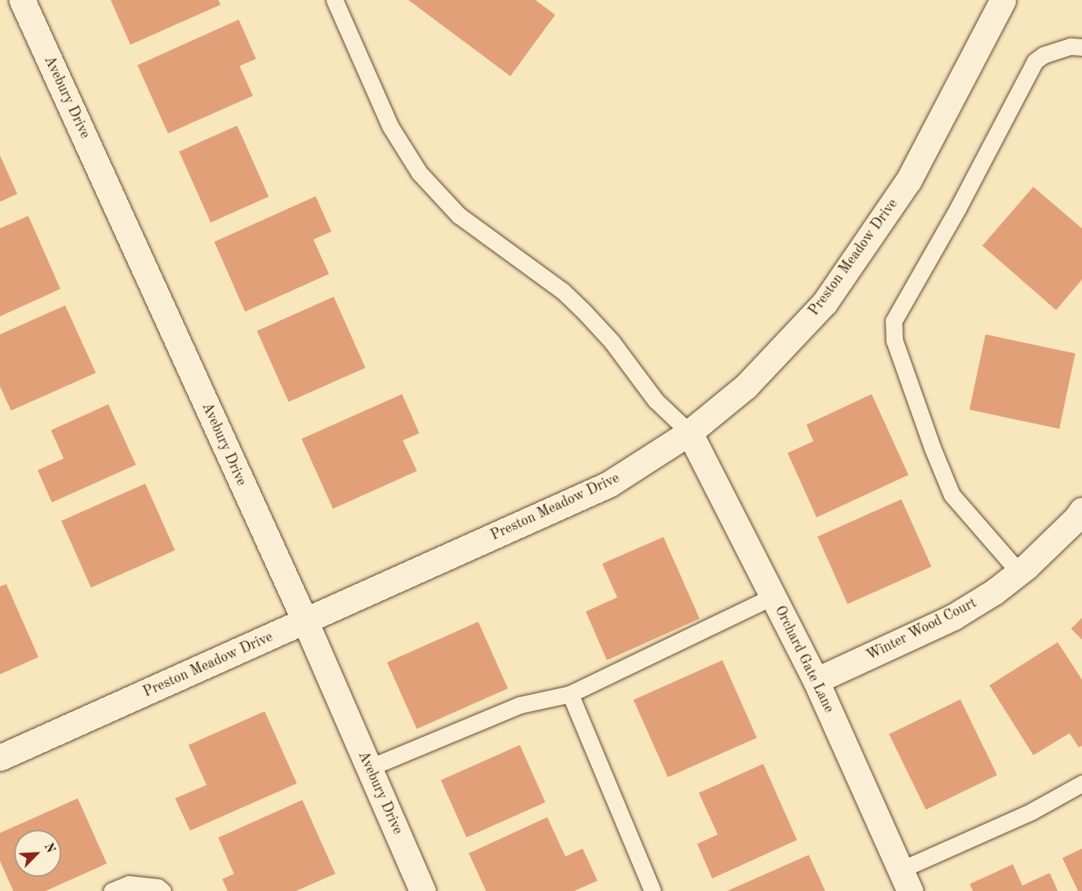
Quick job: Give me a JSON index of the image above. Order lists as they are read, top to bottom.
{
  "streets": {
    "street": [
      "Avebury Drive",
      "Preston Meadow Drive",
      "Winter Wood Court",
      "Orchard Gate Lane"
    ]
  },
  "crossings": [
    ["Avebury Drive", "Preston Meadow Drive"],
    ["Preston Meadow Drive", "Orchard Gate Lane"],
    ["Winter Wood Court", "Orchard Gate Lane"]
  ],
  "north": "top right"
}
